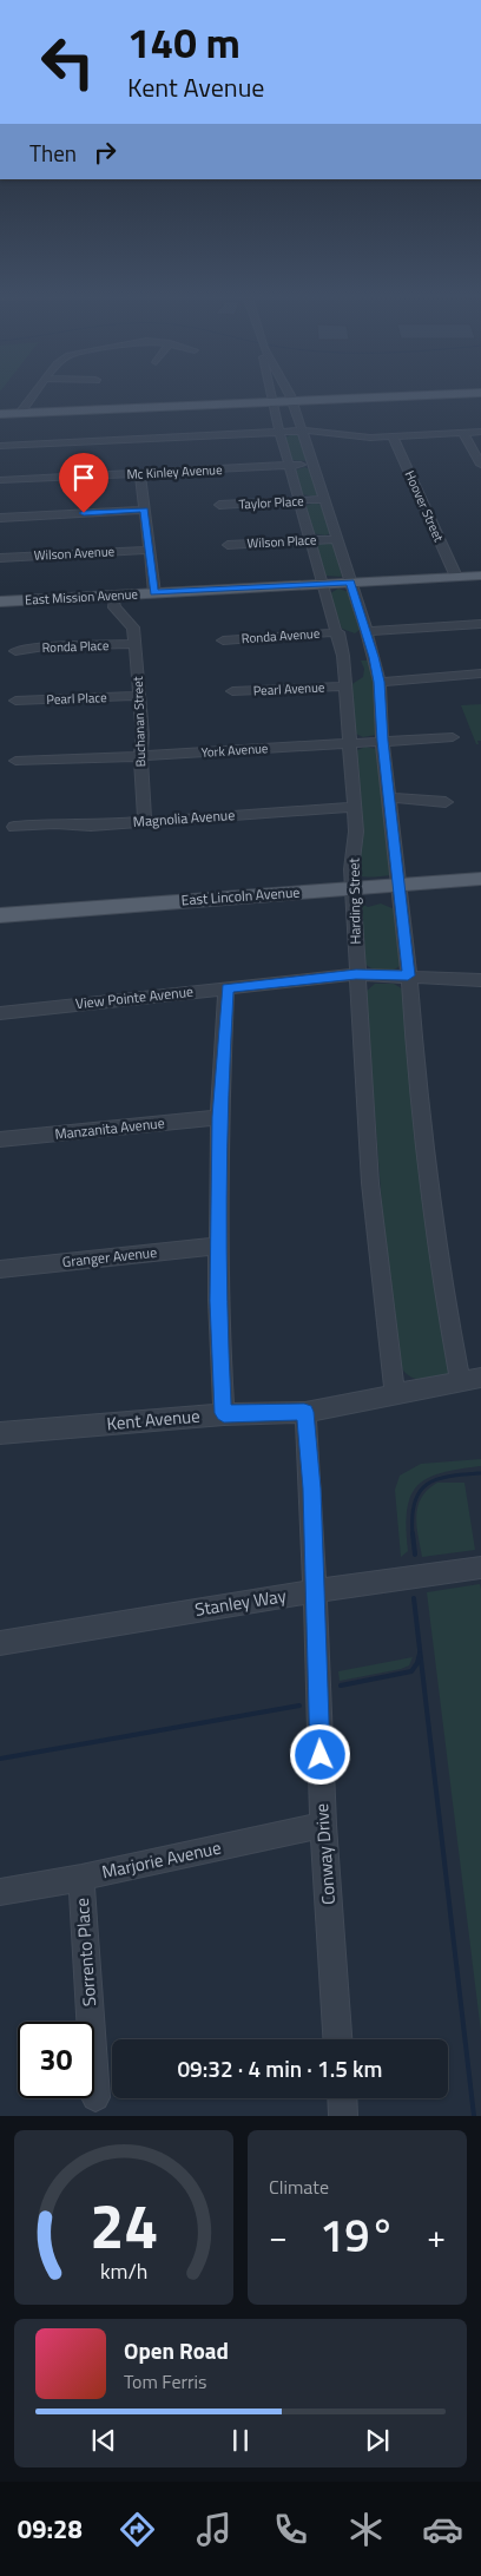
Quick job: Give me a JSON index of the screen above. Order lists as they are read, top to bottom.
{
  "streets": {
    "main road": ["East Mission Avenue", "East Lincoln Avenue"],
    "street": [
      "Mc Kinley Avenue",
      "Taylor Place",
      "Hoover Street",
      "Wilson Place",
      "Wilson Avenue",
      "Ronda Avenue",
      "Ronda Place",
      "Pearl Avenue",
      "Pearl Place",
      "Buchanan Street",
      "York Avenue",
      "Magnolia Avenue",
      "Harding Street",
      "View Pointe Avenue",
      "Manzanita Avenue",
      "Granger Avenue",
      "Kent Avenue",
      "Stanley Way",
      "Conway Drive",
      "Marjorie Avenue",
      "Sorrento Place"
    ]
  },
  "crossings": [
    ["Mc Kinley Avenue", "Harding Street"],
    ["Taylor Place", "Harding Street"],
    ["Hoover Street", "East Mission Avenue"],
    ["Wilson Place", "Harding Street"],
    ["East Mission Avenue", "Buchanan Street"],
    ["East Mission Avenue", "Harding Street"],
    ["Ronda Avenue", "Harding Street"],
    ["Ronda Place", "Buchanan Street"],
    ["Pearl Avenue", "Harding Street"],
    ["Pearl Place", "Buchanan Street"],
    ["Buchanan Street", "York Avenue"],
    ["Buchanan Street", "Magnolia Avenue"],
    ["York Avenue", "Harding Street"],
    ["Magnolia Avenue", "Harding Street"],
    ["East Lincoln Avenue", "Harding Street"],
    ["Harding Street", "View Pointe Avenue"],
    ["Harding Street", "Kent Avenue"],
    ["Kent Avenue", "Conway Drive"],
    ["Stanley Way", "Conway Drive"],
    ["Conway Drive", "Marjorie Avenue"],
    ["Marjorie Avenue", "Sorrento Place"]
  ],
  "page": {
    "turn": ["140 m", "Kent Avenue"],
    "then": "Then",
    "limit": "30",
    "trip": "09:32 · 4 min · 1.5 km",
    "tile": "Climate",
    "heat": ["−", "19°", "+"],
    "song": ["Open Road", "Tom Ferris"],
    "tabs": "09:28",
    "gauge": ["24", "km/h"]
  }
}
